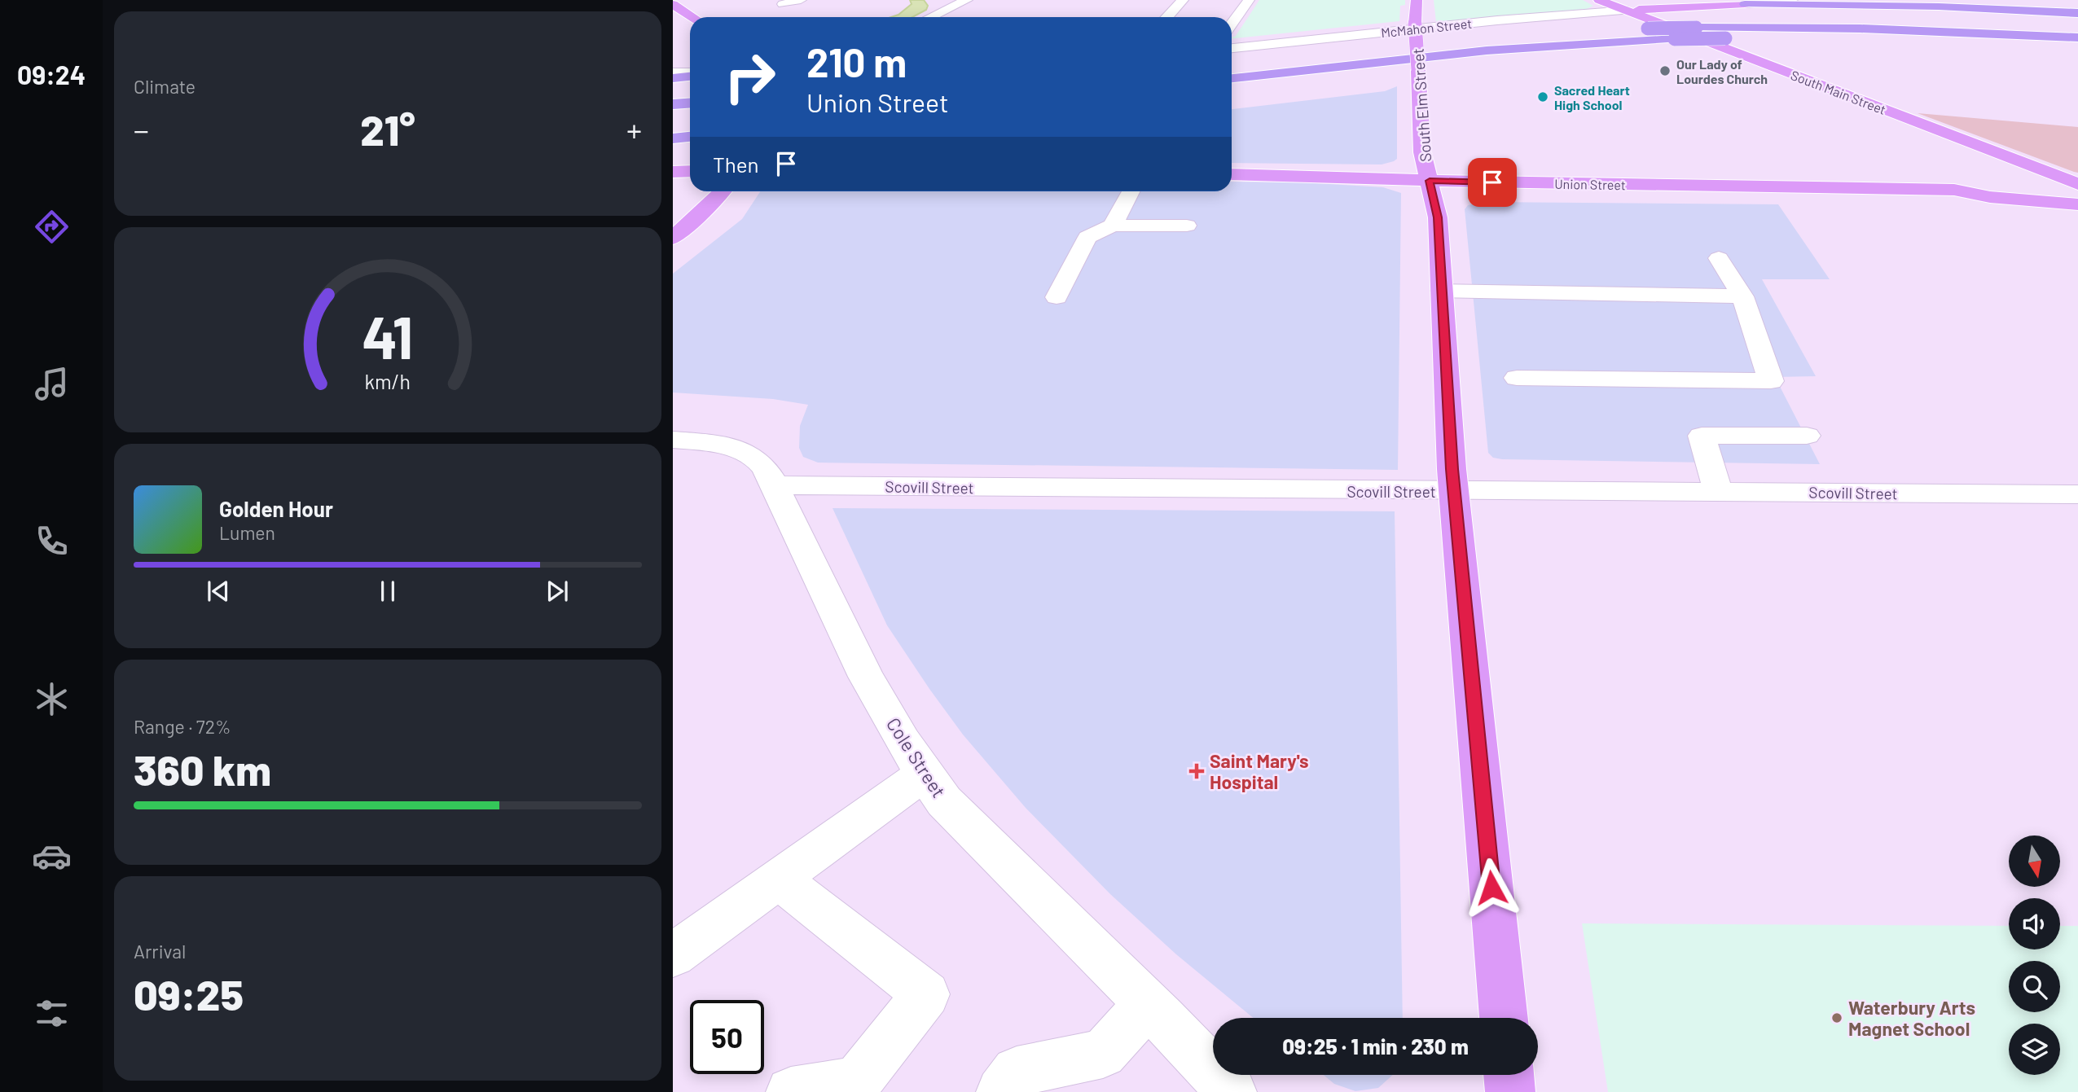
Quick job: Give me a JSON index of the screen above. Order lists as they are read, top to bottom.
{
  "streets": {
    "main road": ["South Main Street", "South Elm Street", "Union Street"],
    "street": ["McMahon Street", "Scovill Street", "Cole Street"]
  },
  "crossings": [
    ["McMahon Street", "South Main Street"],
    ["South Main Street", "Union Street"],
    ["South Elm Street", "Union Street"],
    ["South Elm Street", "Scovill Street"],
    ["Scovill Street", "Cole Street"]
  ],
  "places": {
    "other": ["Our Lady of Lourdes Church", "Sacred Heart High School", "Waterbury Arts Magnet School"],
    "health": ["Saint Mary's Hospital"]
  },
  "north": "bottom",
  "page": {
    "tabs": "09:24",
    "tile": [
      "Climate",
      ["Range · 72%", "360 km"],
      ["Arrival", "09:25"]
    ],
    "turn": ["210 m", "Union Street"],
    "heat": ["−", "21°", "+"],
    "then": "Then",
    "song": ["Golden Hour", "Lumen"],
    "limit": "50",
    "trip": "09:25 · 1 min · 230 m",
    "gauge": ["41", "km/h"]
  }
}
